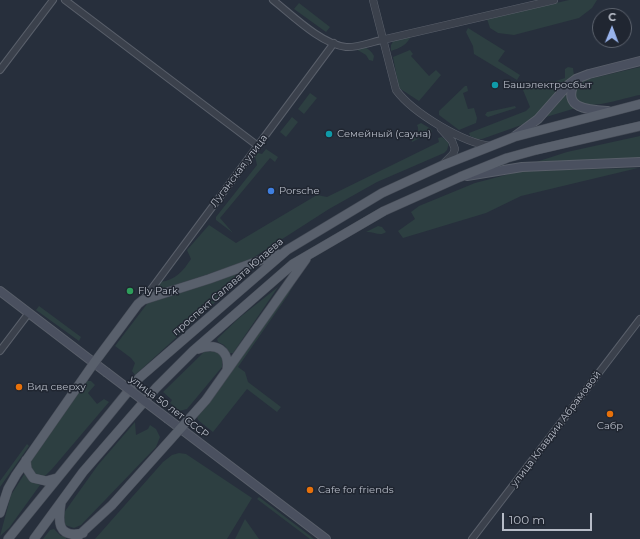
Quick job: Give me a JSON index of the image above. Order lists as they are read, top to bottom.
{
  "streets": {
    "main road": ["проспект Салавата Юлаева", "улица 50 лет СССР"],
    "street": ["Луганская улица", "улица Клавдии Абрамовой"]
  },
  "places": [
    "Башэлектросбыт",
    "Семейный (сауна)",
    "Porsche",
    "Fly Park",
    "Вид сверху",
    "Сабр",
    "Cafe for friends"
  ],
  "scale_bar": "100 m",
  "north": "top"
}
